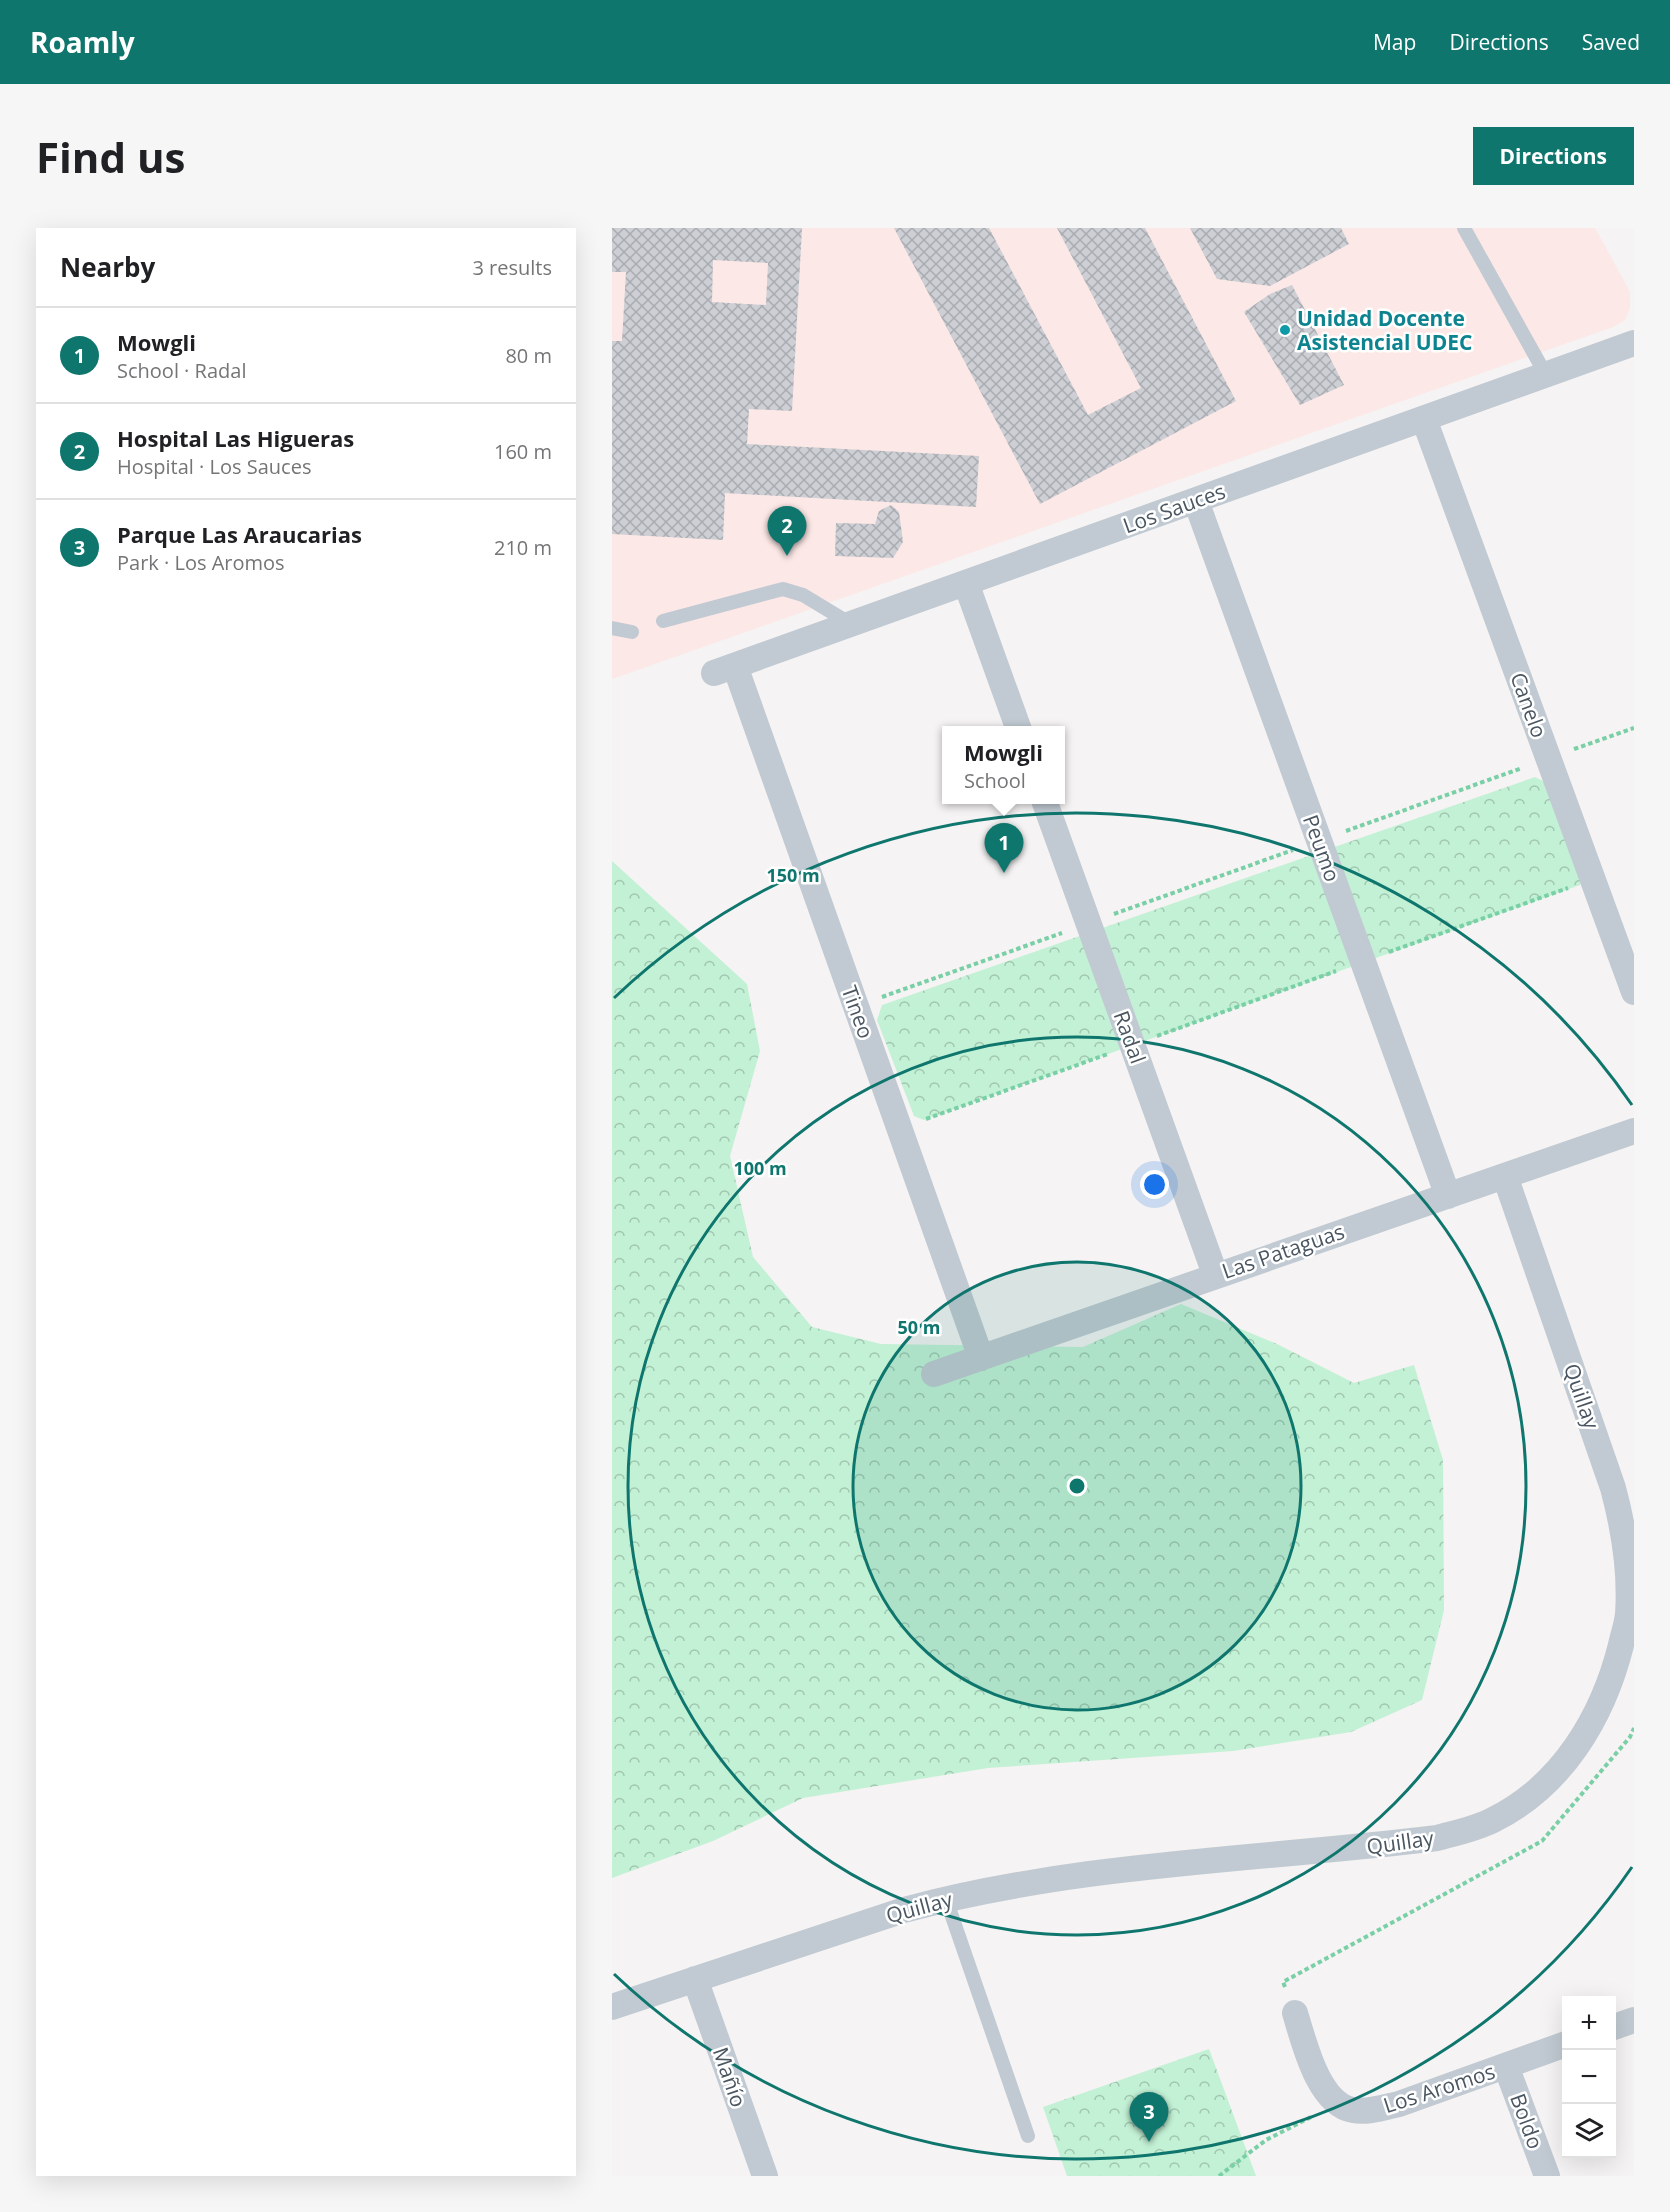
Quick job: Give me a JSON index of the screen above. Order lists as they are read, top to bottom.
{
  "streets": {
    "street": [
      "Los Sauces",
      "Canelo",
      "Peumo",
      "Tineo",
      "Radal",
      "Las Pataguas",
      "Quillay",
      "Mañío",
      "Los Aromos",
      "Boldo"
    ]
  },
  "crossings": [
    ["Los Sauces", "Canelo"],
    ["Los Sauces", "Peumo"],
    ["Los Sauces", "Tineo"],
    ["Peumo", "Las Pataguas"],
    ["Tineo", "Las Pataguas"],
    ["Radal", "Las Pataguas"],
    ["Las Pataguas", "Quillay"],
    ["Quillay", "Mañío"],
    ["Los Aromos", "Boldo"]
  ],
  "places": ["Unidad Docente Asistencial UDEC"],
  "page": {
    "header": "Roamly",
    "nav": ["Map", "Directions", "Saved"],
    "buttons": "Directions",
    "title": "Find us",
    "heading": ["Nearby", "3 results"],
    "list": [
      {
        "mark": "1",
        "name": "Mowgli",
        "note": "School · Radal",
        "value": "80 m"
      },
      {
        "mark": "2",
        "name": "Hospital Las Higueras",
        "note": "Hospital · Los Sauces",
        "value": "160 m"
      },
      {
        "mark": "3",
        "name": "Parque Las Araucarias",
        "note": "Park · Los Aromos",
        "value": "210 m"
      }
    ],
    "pins": ["2", "1", "3"],
    "popup": ["Mowgli", "School"],
    "map_buttons": ["+", "−"]
  },
  "rings": ["150 m", "100 m", "50 m"]
}
